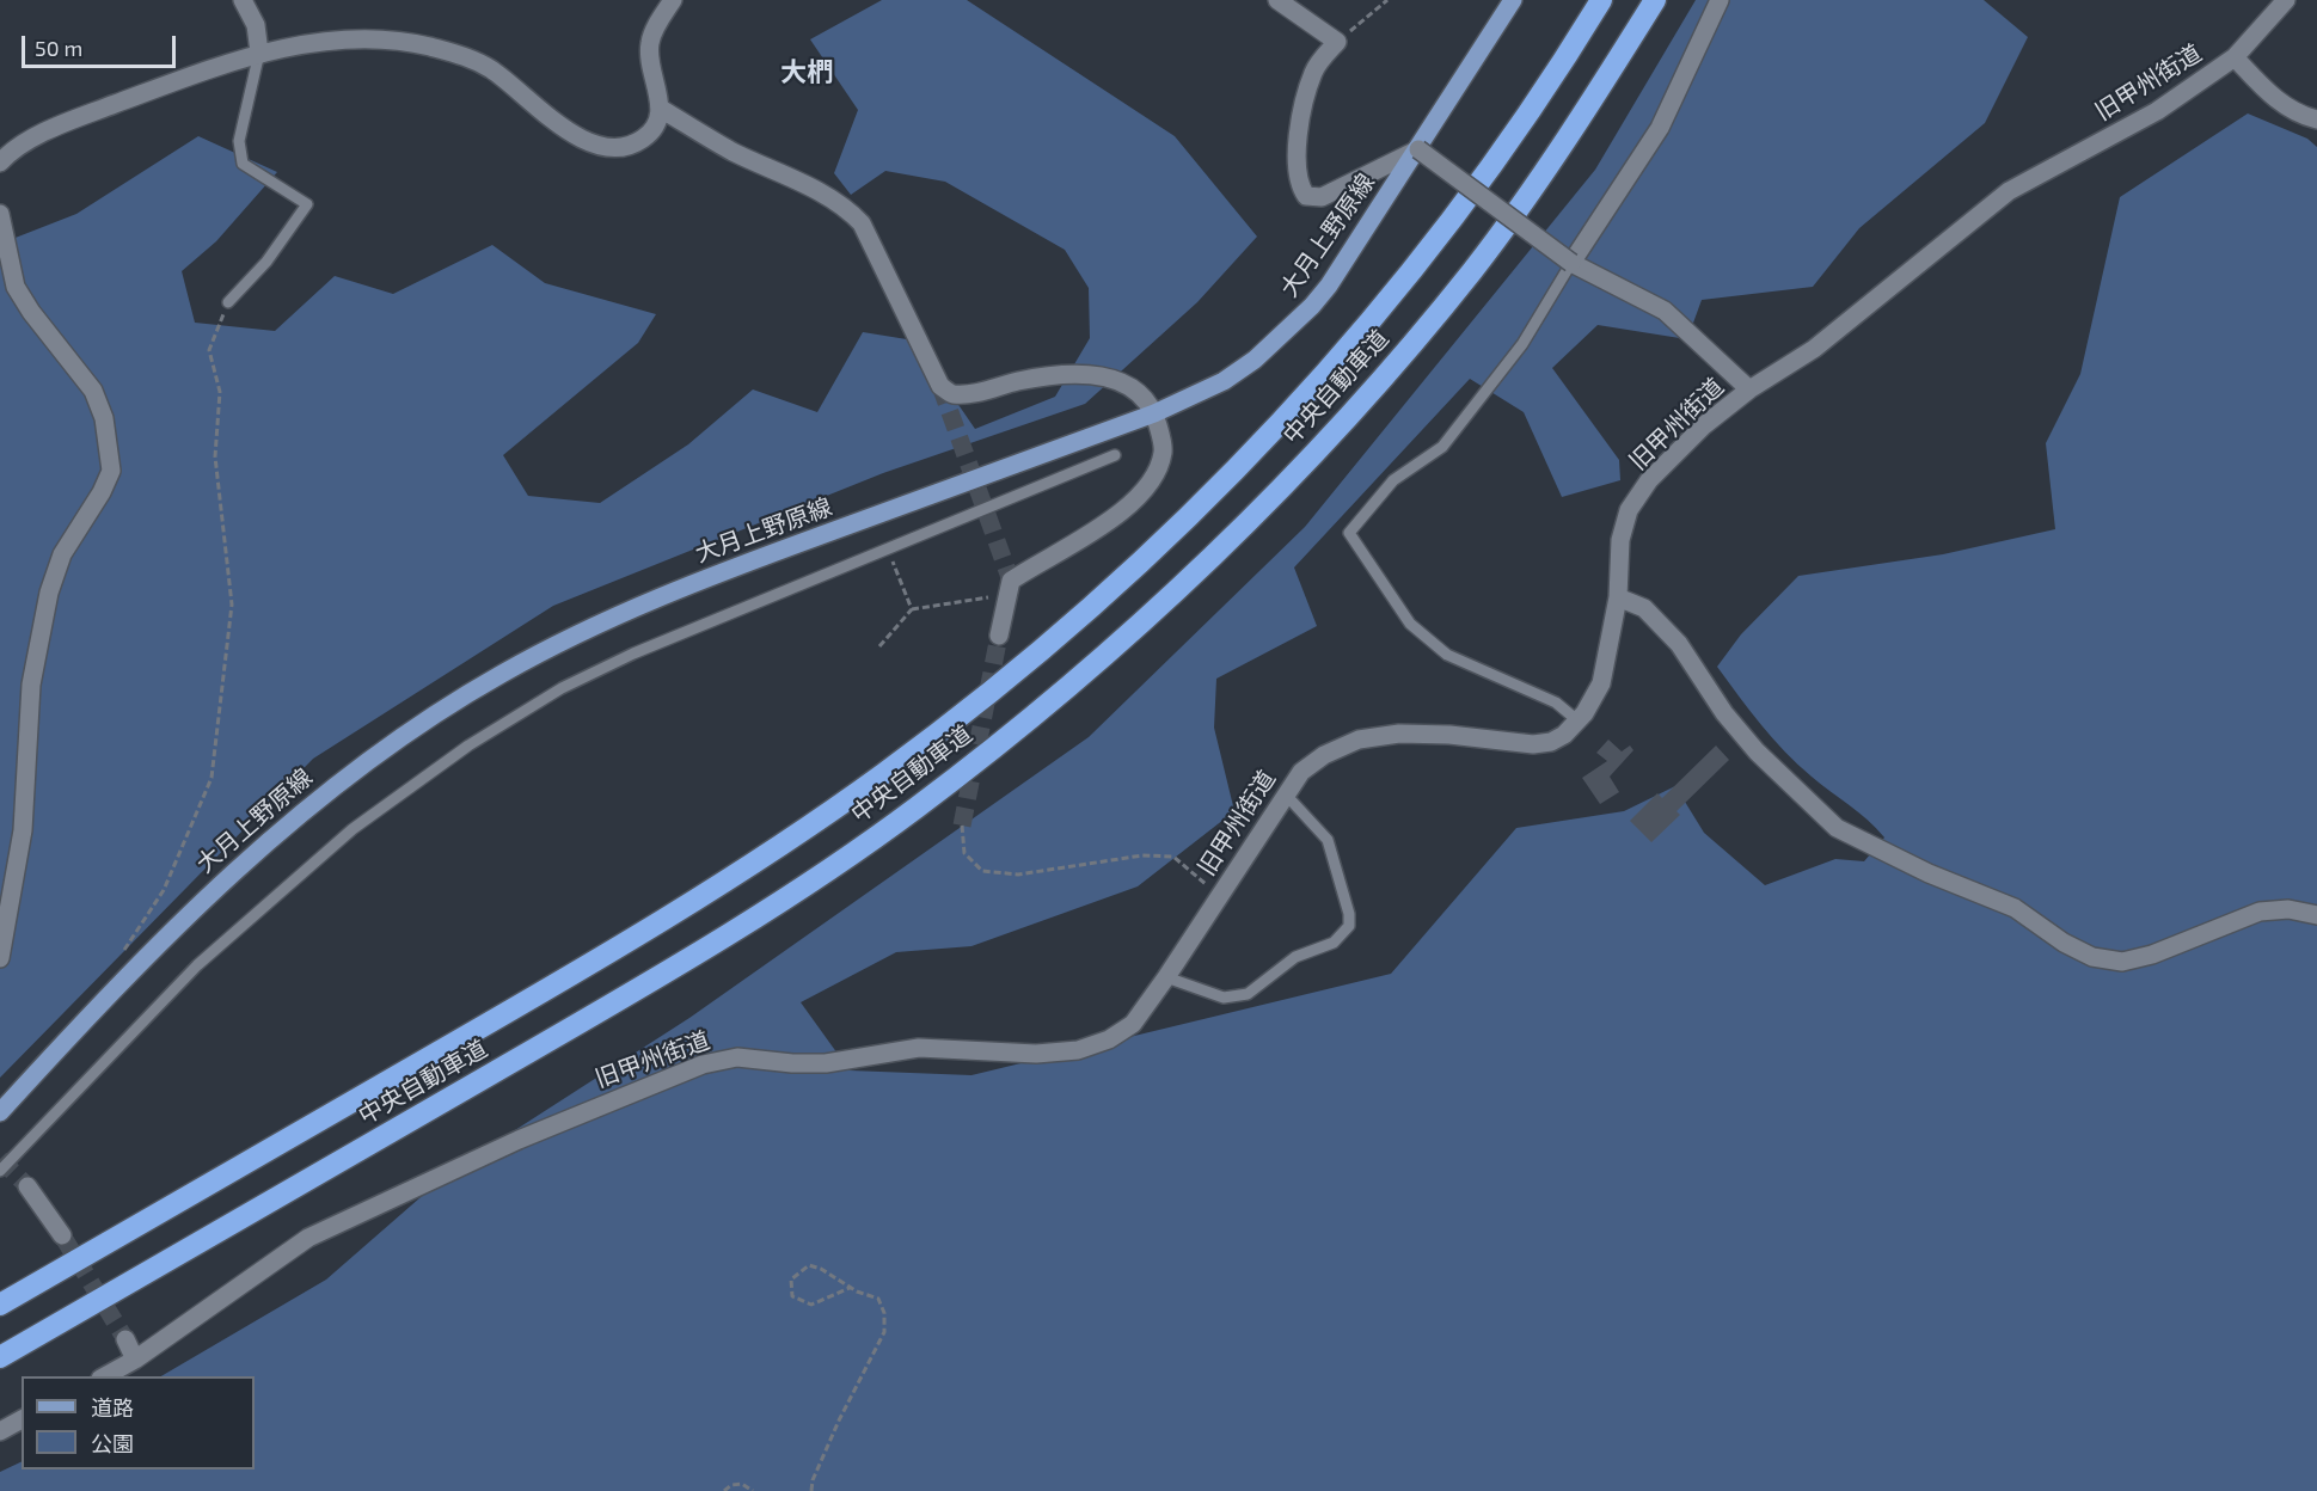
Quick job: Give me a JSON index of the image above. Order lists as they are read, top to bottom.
{
  "streets": {
    "highway": ["中央自動車道"],
    "main road": ["大月上野原線"],
    "street": ["旧甲州街道"]
  },
  "districts": ["大椚"],
  "legend": ["道路", "公園"],
  "scale_bar": "50 m"
}
